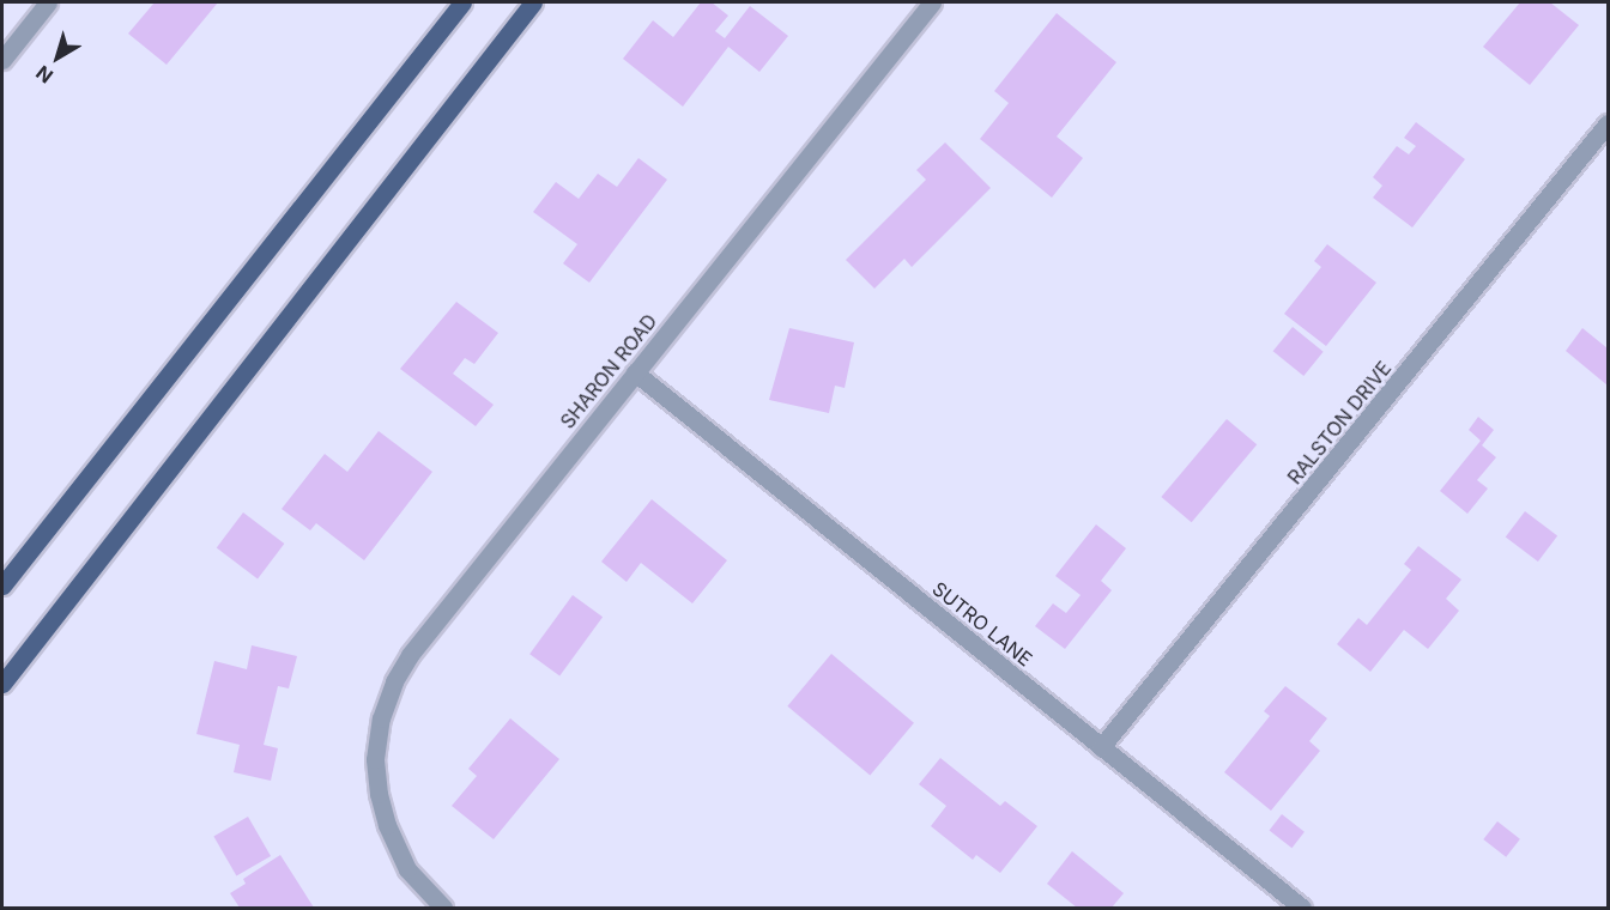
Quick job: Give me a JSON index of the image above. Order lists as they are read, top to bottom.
{
  "streets": {
    "street": ["SHARON ROAD", "RALSTON DRIVE", "SUTRO LANE"]
  },
  "crossings": [
    ["SHARON ROAD", "SUTRO LANE"],
    ["RALSTON DRIVE", "SUTRO LANE"]
  ],
  "north": "bottom left"
}
